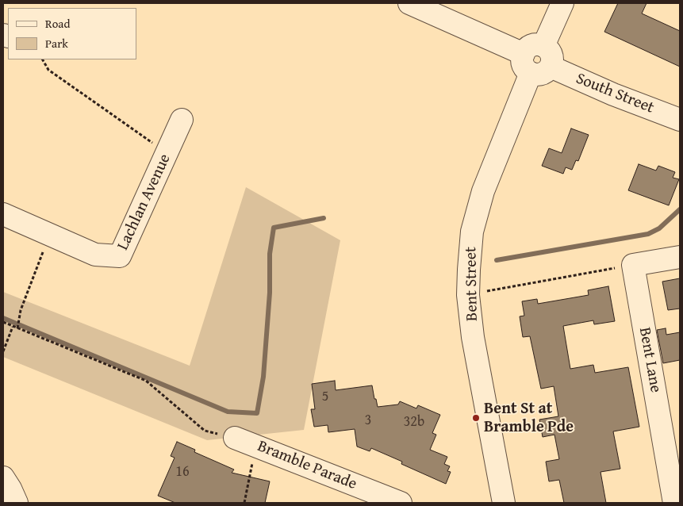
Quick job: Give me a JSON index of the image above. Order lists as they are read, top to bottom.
{
  "streets": {
    "street": [
      "South Street",
      "Lachlan Avenue",
      "Bent Street",
      "Bent Lane",
      "Bramble Parade"
    ]
  },
  "crossings": [
    ["South Street", "Bent Street"]
  ],
  "places": ["Bent St at Bramble Pde"],
  "house_numbers": [
    "5",
    "3",
    "32b",
    "16"
  ],
  "legend": ["Road", "Park"]
}
